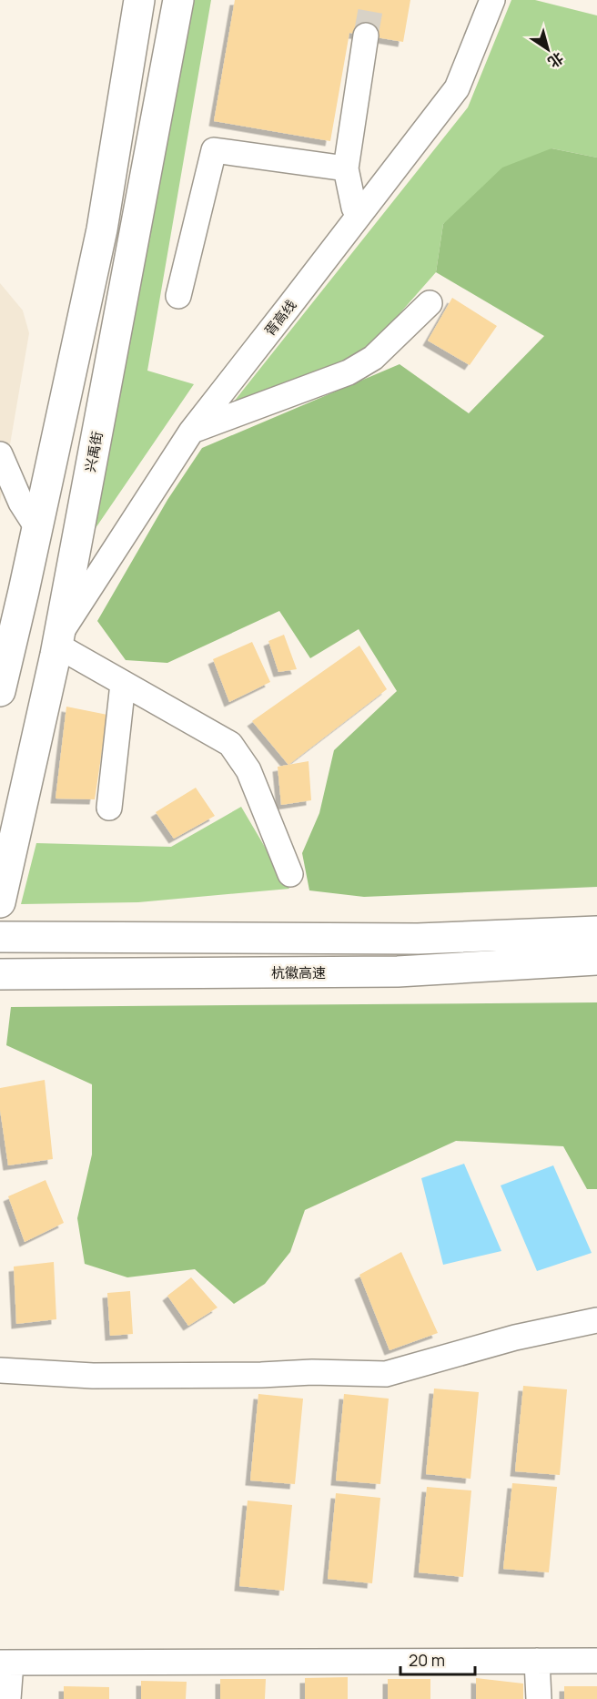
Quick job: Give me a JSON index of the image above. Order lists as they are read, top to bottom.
{
  "streets": {
    "main road": ["兴禹街", "杭徽高速"],
    "street": ["胥高线"]
  },
  "crossings": [
    ["胥高线", "兴禹街"]
  ],
  "scale_bar": "20 m",
  "north": "bottom right"
}
